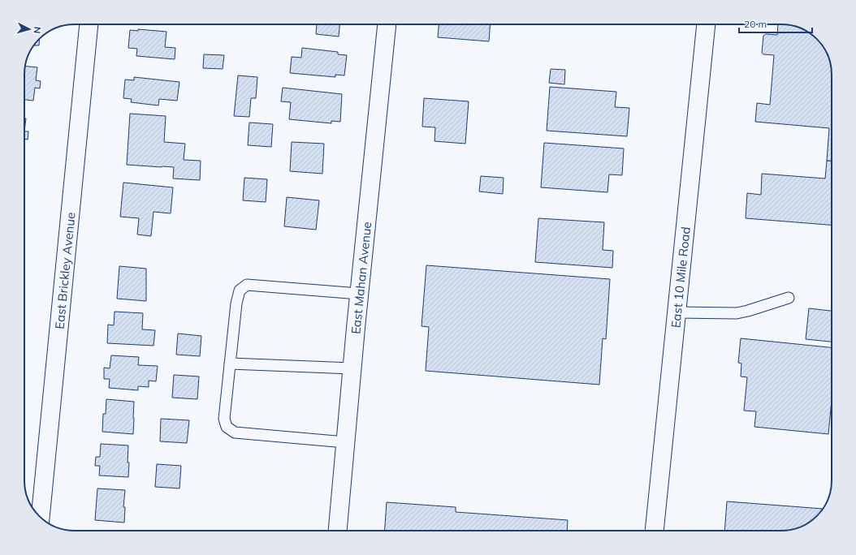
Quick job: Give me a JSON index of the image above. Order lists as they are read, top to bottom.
{
  "streets": {
    "street": ["East Brickley Avenue", "East Mahan Avenue", "East 10 Mile Road"]
  },
  "scale_bar": "20 m",
  "north": "right"
}
